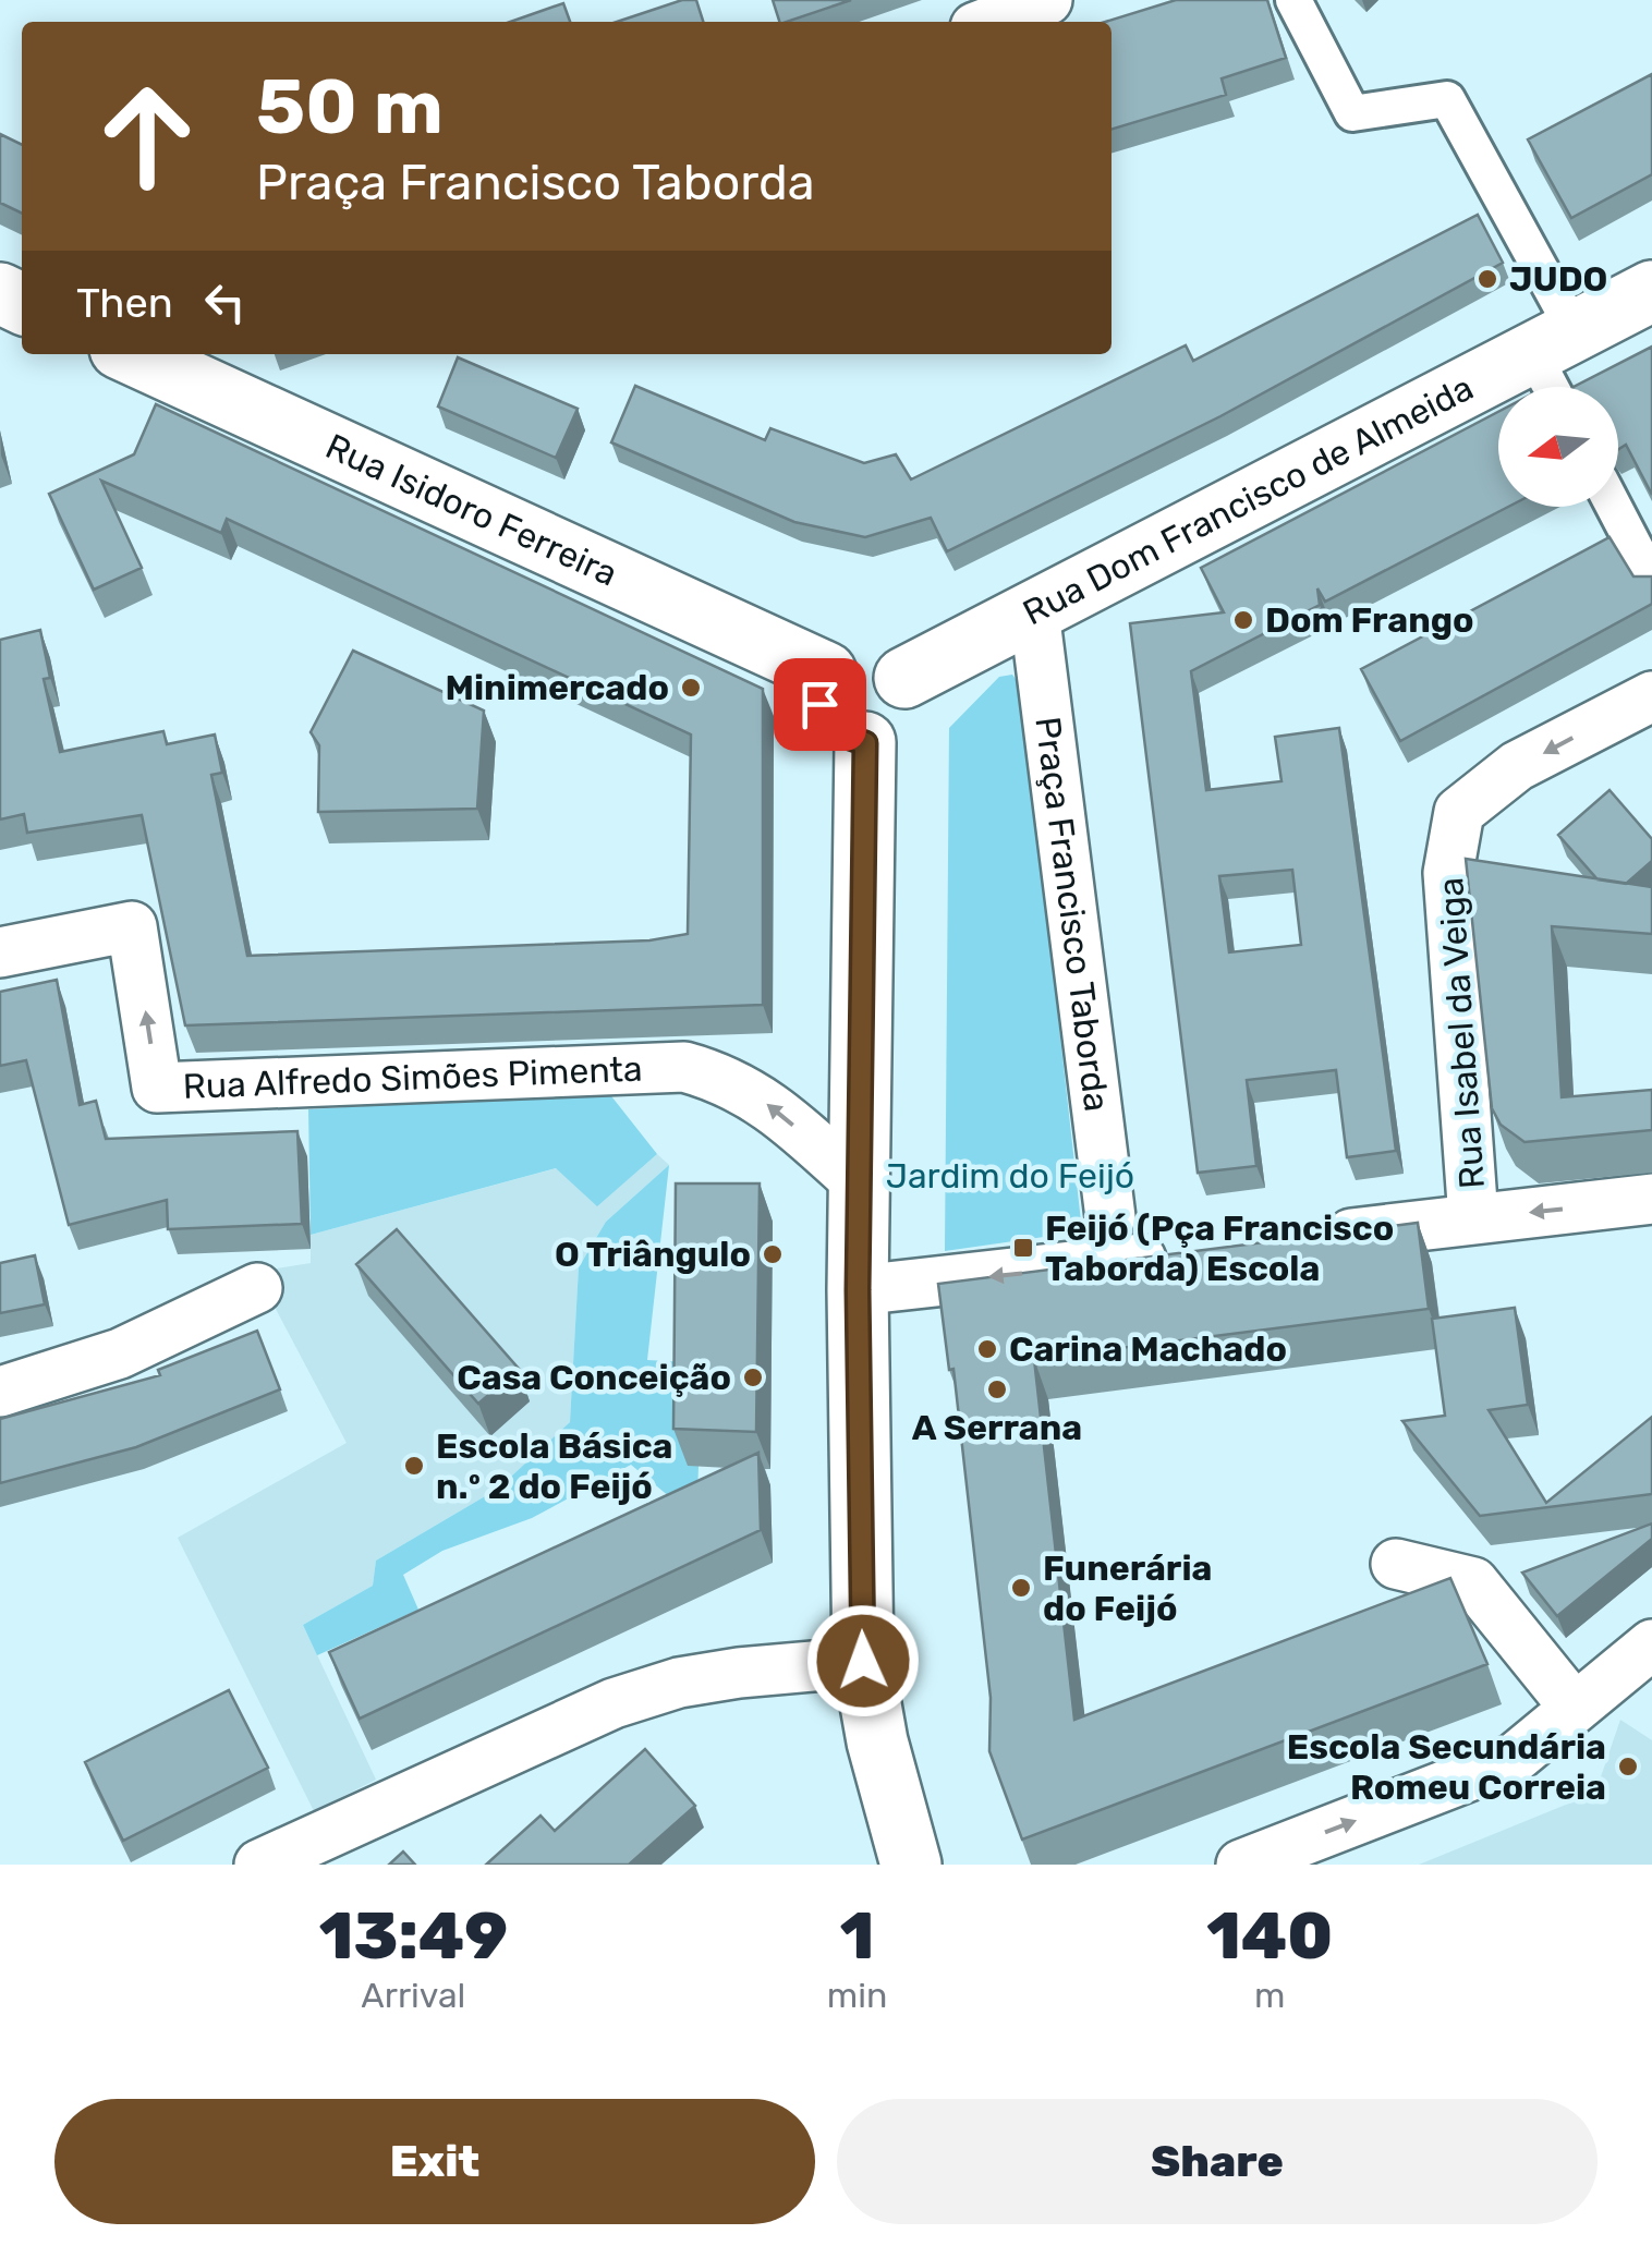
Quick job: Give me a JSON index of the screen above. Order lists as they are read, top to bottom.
{
  "streets": {
    "main road": ["Rua Dom Francisco de Almeida", "Rua Isidoro Ferreira"],
    "street": ["Praça Francisco Taborda", "Rua Isabel da Veiga", "Rua Alfredo Simões Pimenta"]
  },
  "crossings": [
    ["Rua Dom Francisco de Almeida", "Rua Isidoro Ferreira"],
    ["Rua Dom Francisco de Almeida", "Praça Francisco Taborda"]
  ],
  "one_way": ["Rua Isabel da Veiga", "Rua Alfredo Simões Pimenta"],
  "parks": ["Jardim do Feijó"],
  "places": {
    "other": [
      "JUDO",
      "Dom Frango",
      "Minimercado",
      "O Triângulo",
      "Carina Machado",
      "Casa Conceição",
      "A Serrana",
      "Escola Básica n.º 2 do Feijó",
      "Funerária do Feijó",
      "Escola Secundária Romeu Correia"
    ],
    "transit": ["Feijó (Pça Francisco Taborda) Escola"]
  },
  "north": "left",
  "page": {
    "turn": ["50 m", "Praça Francisco Taborda"],
    "then": "Then",
    "eta": [
      "13:49",
      "Arrival",
      "1",
      "min",
      "140",
      "m"
    ],
    "buttons": ["Exit", "Share"]
  }
}
